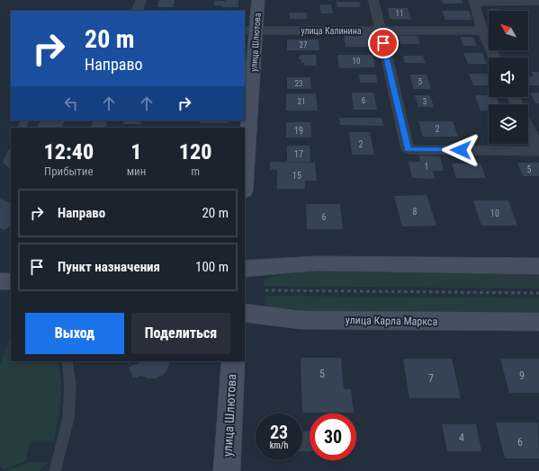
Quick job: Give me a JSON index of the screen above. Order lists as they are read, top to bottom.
{
  "streets": {
    "main road": ["улица Шлютова", "улица Карла Маркса"],
    "street": ["улица Калинина"]
  },
  "crossings": [
    ["улица Калинина", "улица Шлютова"]
  ],
  "house_numbers": [
    "11",
    "27",
    "10",
    "5",
    "23",
    "6",
    "21",
    "3",
    "2",
    "19",
    "2",
    "17",
    "1",
    "5",
    "15",
    "8",
    "10",
    "6",
    "5",
    "9",
    "7",
    "4",
    "6"
  ],
  "north": "top left",
  "page": {
    "turn": ["20 m", "Направо"],
    "eta": [
      "12:40",
      "Прибытие",
      "1",
      "мин",
      "120",
      "m"
    ],
    "list": [
      {
        "name": "Направо",
        "value": "20 m"
      },
      {
        "name": "Пункт назначения",
        "value": "100 m"
      }
    ],
    "buttons": ["Выход", "Поделиться"],
    "speed": "23 km/h",
    "limit": "30"
  }
}
